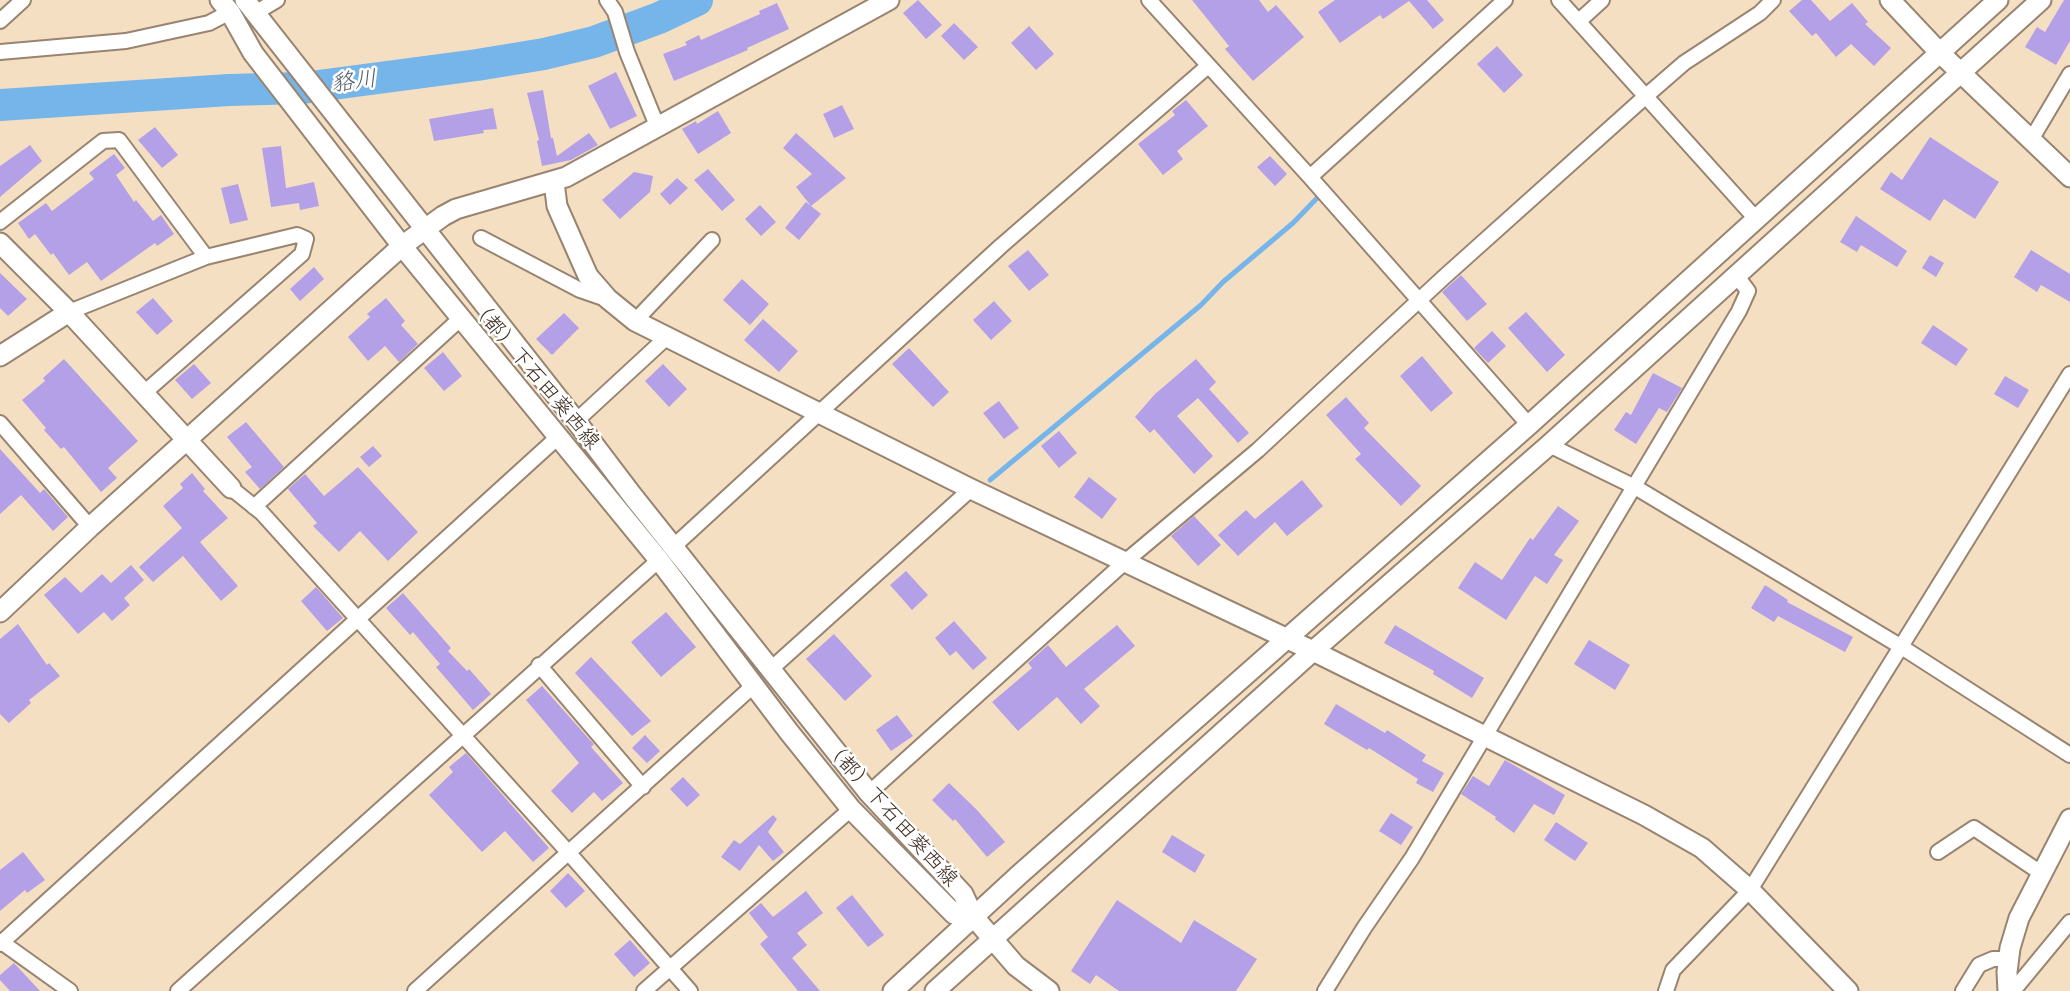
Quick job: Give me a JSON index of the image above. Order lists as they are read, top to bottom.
{
  "streets": {
    "street": ["（都）下石田葵西線"]
  },
  "water": ["貉川"]
}
